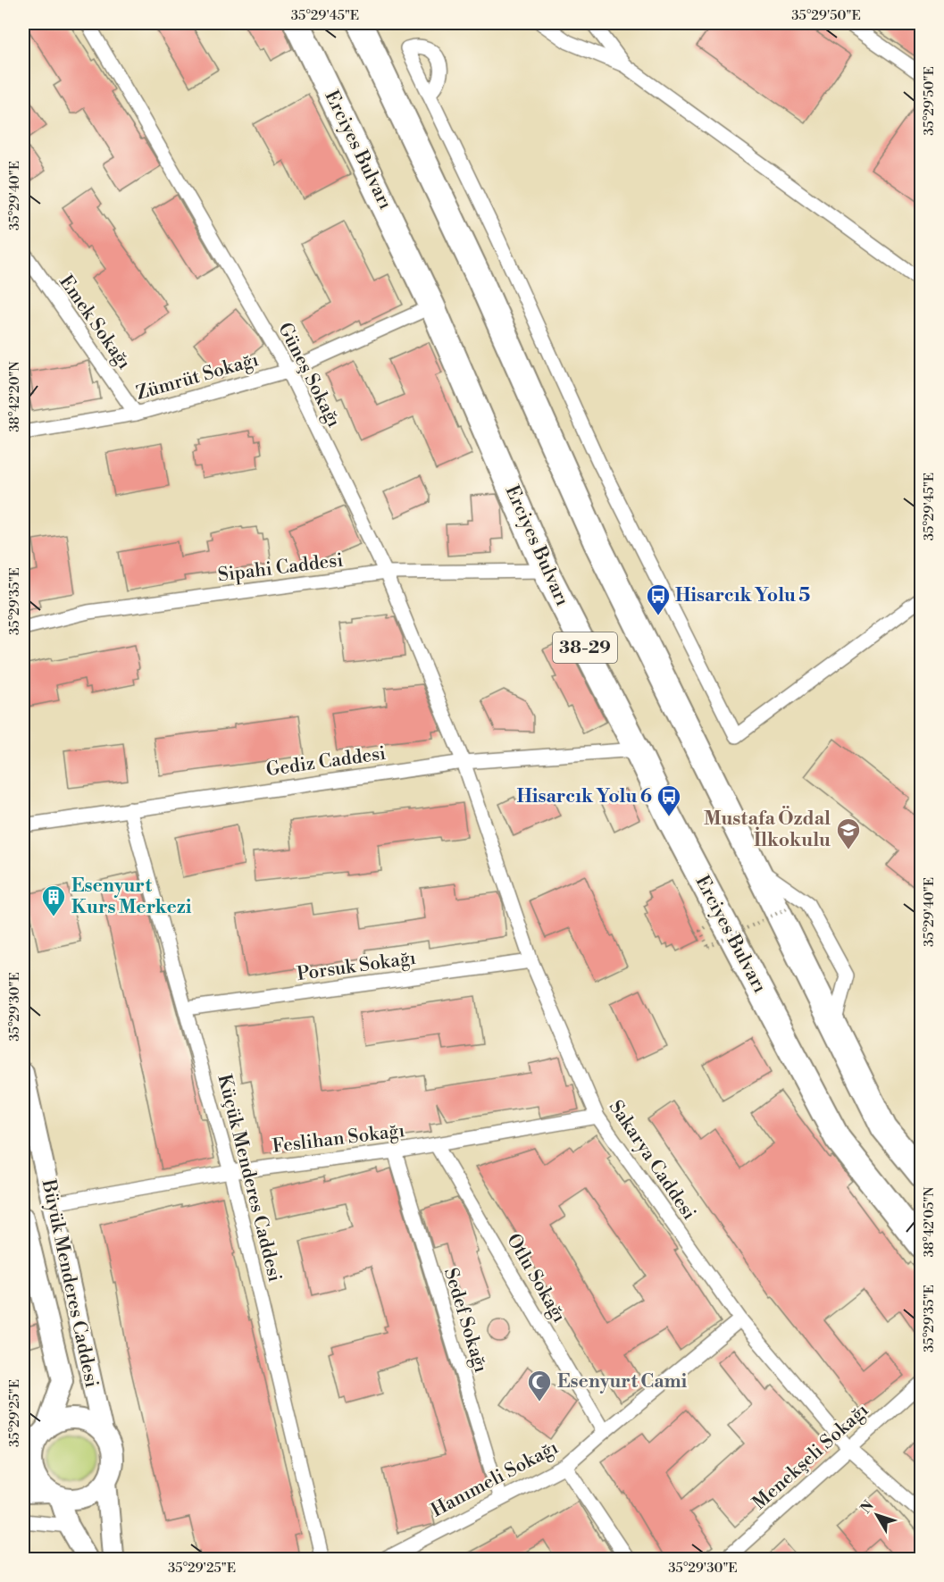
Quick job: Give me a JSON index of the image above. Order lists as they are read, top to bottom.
{
  "streets": {
    "highway": ["Erciyes Bulvarı", "38-29"],
    "street": [
      "Emek Sokağı",
      "Güneş Sokağı",
      "Zümrüt Sokağı",
      "Sipahi Caddesi",
      "Gediz Caddesi",
      "Porsuk Sokağı",
      "Feslihan Sokağı",
      "Sakarya Caddesi",
      "Küçük Menderes Caddesi",
      "Otlu Sokağı",
      "Büyük Menderes Caddesi",
      "Sedef Sokağı",
      "Menekşeli Sokağı",
      "Hanımeli Sokağı"
    ]
  },
  "crossings": [
    ["Erciyes Bulvarı", "Zümrüt Sokağı"],
    ["Erciyes Bulvarı", "Sipahi Caddesi"],
    ["Erciyes Bulvarı", "Gediz Caddesi"],
    ["Emek Sokağı", "Zümrüt Sokağı"],
    ["Güneş Sokağı", "Zümrüt Sokağı"],
    ["Güneş Sokağı", "Sipahi Caddesi"],
    ["Güneş Sokağı", "Gediz Caddesi"],
    ["Güneş Sokağı", "Sakarya Caddesi"],
    ["Gediz Caddesi", "Sakarya Caddesi"],
    ["Gediz Caddesi", "Küçük Menderes Caddesi"],
    ["Porsuk Sokağı", "Sakarya Caddesi"],
    ["Porsuk Sokağı", "Küçük Menderes Caddesi"],
    ["Feslihan Sokağı", "Sakarya Caddesi"],
    ["Feslihan Sokağı", "Küçük Menderes Caddesi"],
    ["Feslihan Sokağı", "Otlu Sokağı"],
    ["Feslihan Sokağı", "Büyük Menderes Caddesi"],
    ["Feslihan Sokağı", "Sedef Sokağı"],
    ["Sakarya Caddesi", "Menekşeli Sokağı"],
    ["Sakarya Caddesi", "Hanımeli Sokağı"],
    ["Otlu Sokağı", "Hanımeli Sokağı"],
    ["Sedef Sokağı", "Hanımeli Sokağı"]
  ],
  "places": {
    "bus stop": ["Hisarcık Yolu 5", "Hisarcık Yolu 6"],
    "school or university": ["Mustafa Özdal İlkokulu"],
    "building": ["Esenyurt Kurs Merkezi"],
    "mosque": ["Esenyurt Cami"]
  },
  "north": "top left",
  "coordinates": [
    "35°29'45\"E",
    "35°29'50\"E",
    "35°29'40\"E",
    "38°42'20\"N",
    "35°29'35\"E",
    "35°29'30\"E",
    "38°42'05\"N",
    "35°29'25\"E"
  ]
}
